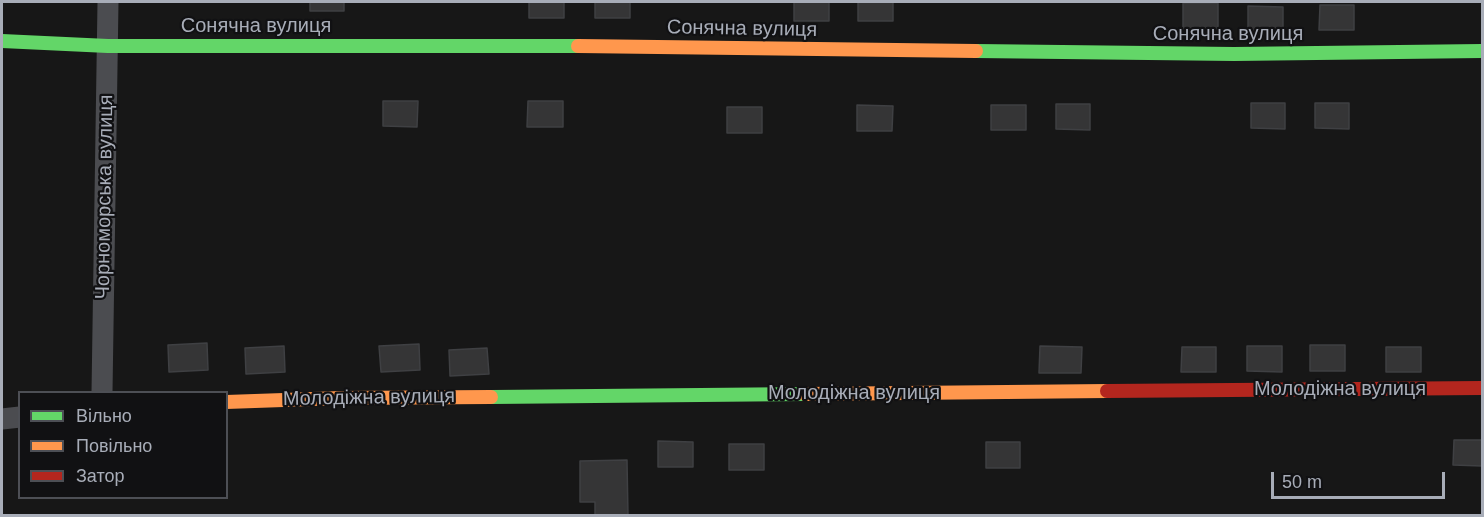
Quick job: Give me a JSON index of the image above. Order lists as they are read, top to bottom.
{
  "streets": {
    "street": ["Сонячна вулиця", "Чорноморська вулиця", "Молодіжна вулиця"]
  },
  "crossings": [
    ["Сонячна вулиця", "Чорноморська вулиця"]
  ],
  "legend": ["Вільно", "Повільно", "Затор"],
  "scale_bar": "50 m"
}
